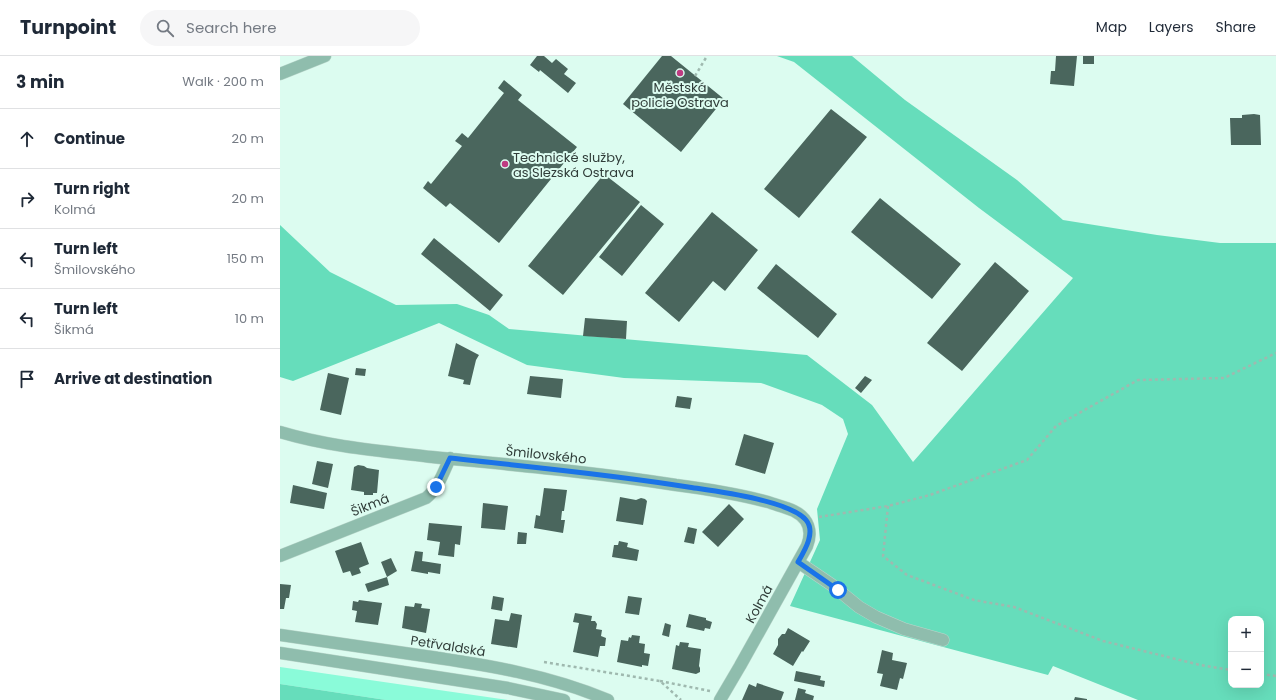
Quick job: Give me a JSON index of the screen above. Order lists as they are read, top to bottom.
{
  "streets": {
    "street": [
      "Šmilovského",
      "Šikmá",
      "Kolmá",
      "Petřvaldská"
    ]
  },
  "crossings": [
    ["Šmilovského", "Šikmá"],
    ["Šmilovského", "Kolmá"]
  ],
  "places": ["Městská policie Ostrava", "Technické služby, as Slezská Ostrava"],
  "page": {
    "header": "Turnpoint",
    "search": "Search here",
    "nav": ["Map", "Layers", "Share"],
    "heading": ["3 min", "Walk · 200 m"],
    "list": [
      ["Continue", "20 m"],
      ["Turn right", "Kolmá", "20 m"],
      ["Turn left", "Šmilovského", "150 m"],
      ["Turn left", "Šikmá", "10 m"],
      "Arrive at destination"
    ],
    "map_buttons": ["+", "−"]
  }
}
